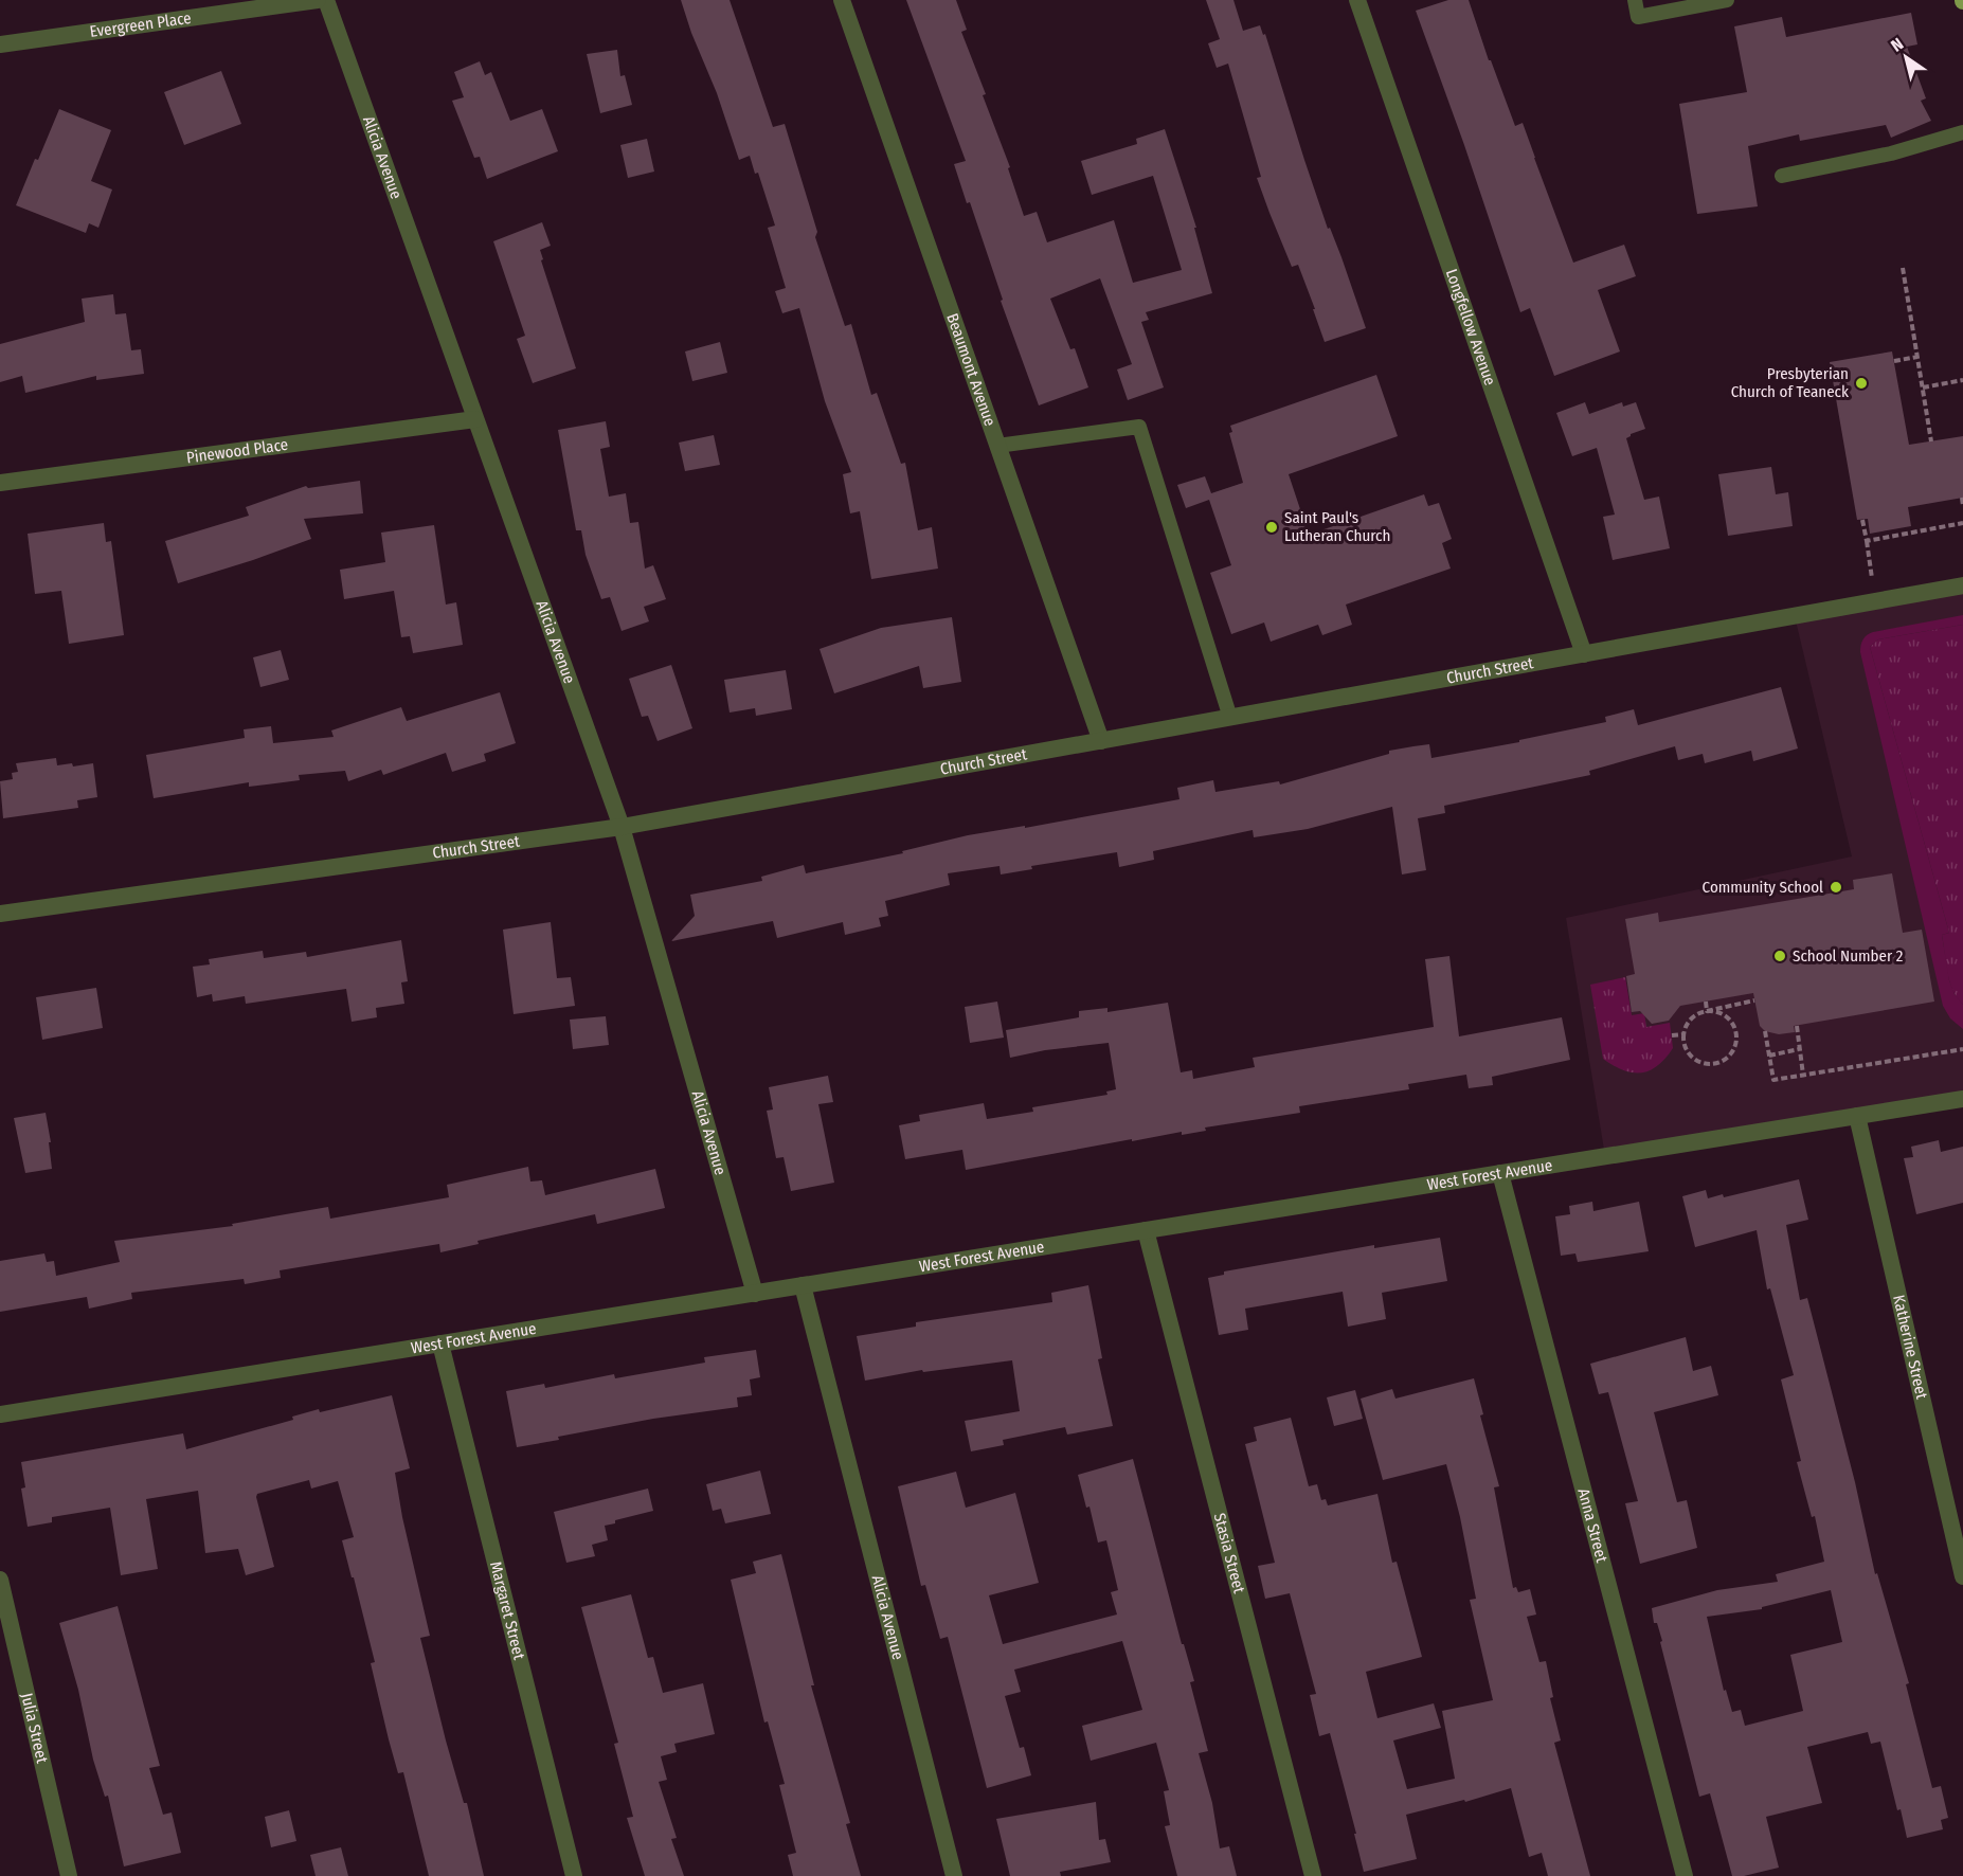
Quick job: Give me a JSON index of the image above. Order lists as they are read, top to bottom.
{
  "streets": {
    "street": [
      "Evergreen Place",
      "Alicia Avenue",
      "Longfellow Avenue",
      "Beaumont Avenue",
      "Pinewood Place",
      "Church Street",
      "West Forest Avenue",
      "Katherine Street",
      "Anna Street",
      "Stasia Street",
      "Margaret Street",
      "Julia Street"
    ]
  },
  "crossings": [
    ["Alicia Avenue", "Pinewood Place"],
    ["Alicia Avenue", "Church Street"],
    ["Alicia Avenue", "West Forest Avenue"],
    ["Longfellow Avenue", "Church Street"],
    ["Beaumont Avenue", "Church Street"],
    ["West Forest Avenue", "Katherine Street"],
    ["West Forest Avenue", "Anna Street"],
    ["West Forest Avenue", "Stasia Street"],
    ["West Forest Avenue", "Margaret Street"]
  ],
  "places": [
    "Presbyterian Church of Teaneck",
    "Saint Paul's Lutheran Church",
    "Community School",
    "School Number 2"
  ],
  "north": "top left"
}
